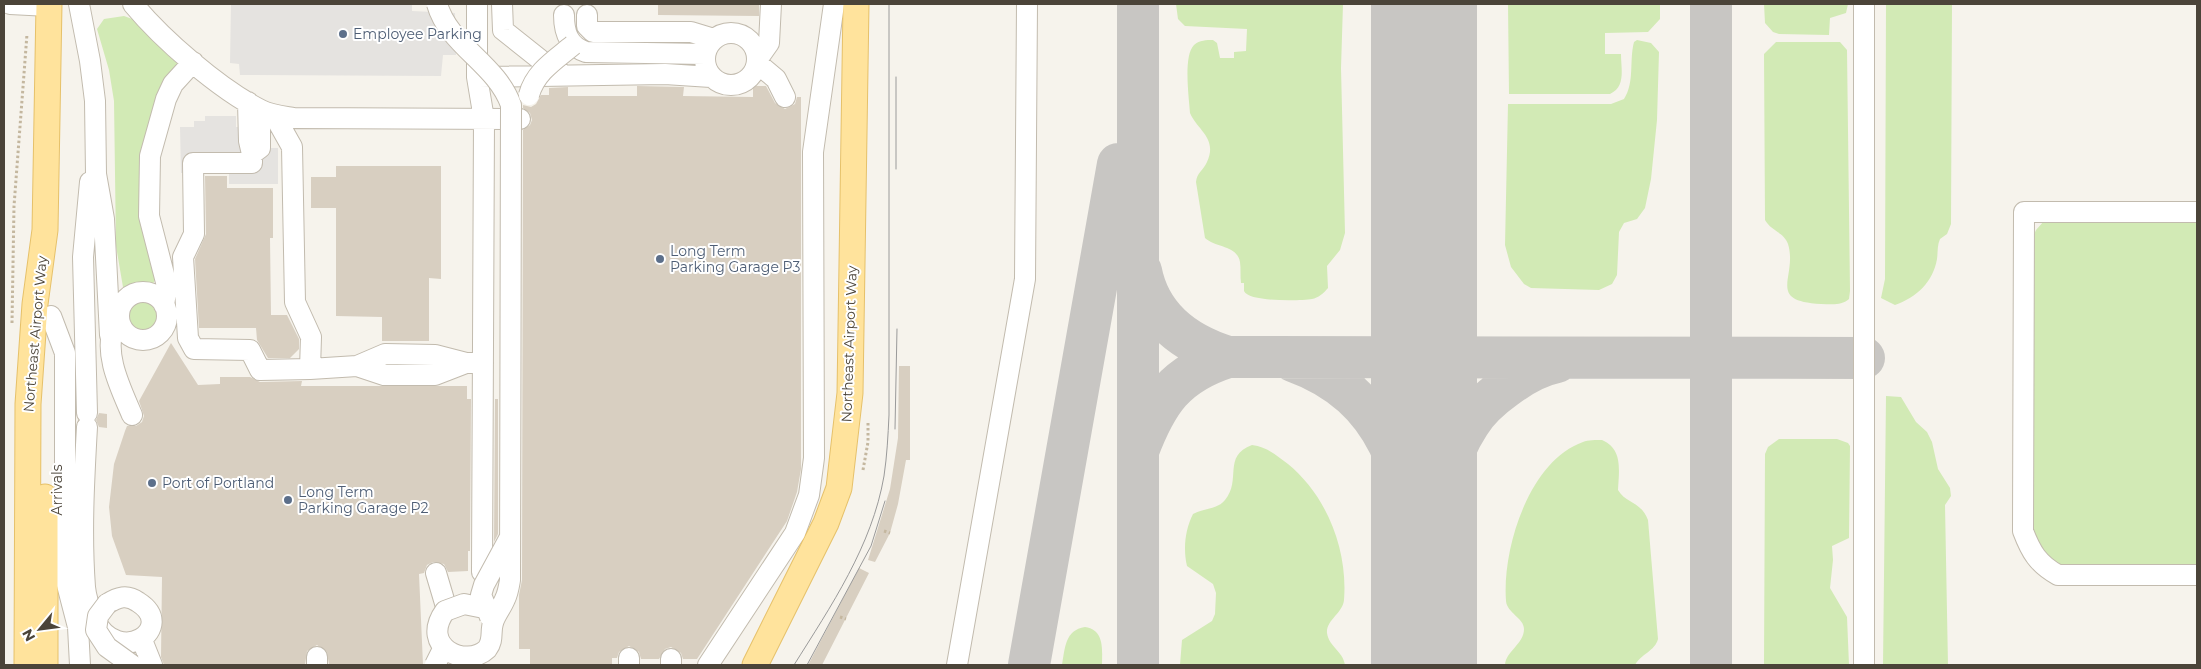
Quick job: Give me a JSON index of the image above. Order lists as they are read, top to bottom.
{
  "streets": {
    "main road": ["Northeast Airport Way", "Arrivals"]
  },
  "crossings": [
    ["Northeast Airport Way", "Arrivals"]
  ],
  "places": [
    "Employee Parking",
    "Long Term Parking Garage P3",
    "Port of Portland",
    "Long Term Parking Garage P2"
  ],
  "north": "bottom left"
}
